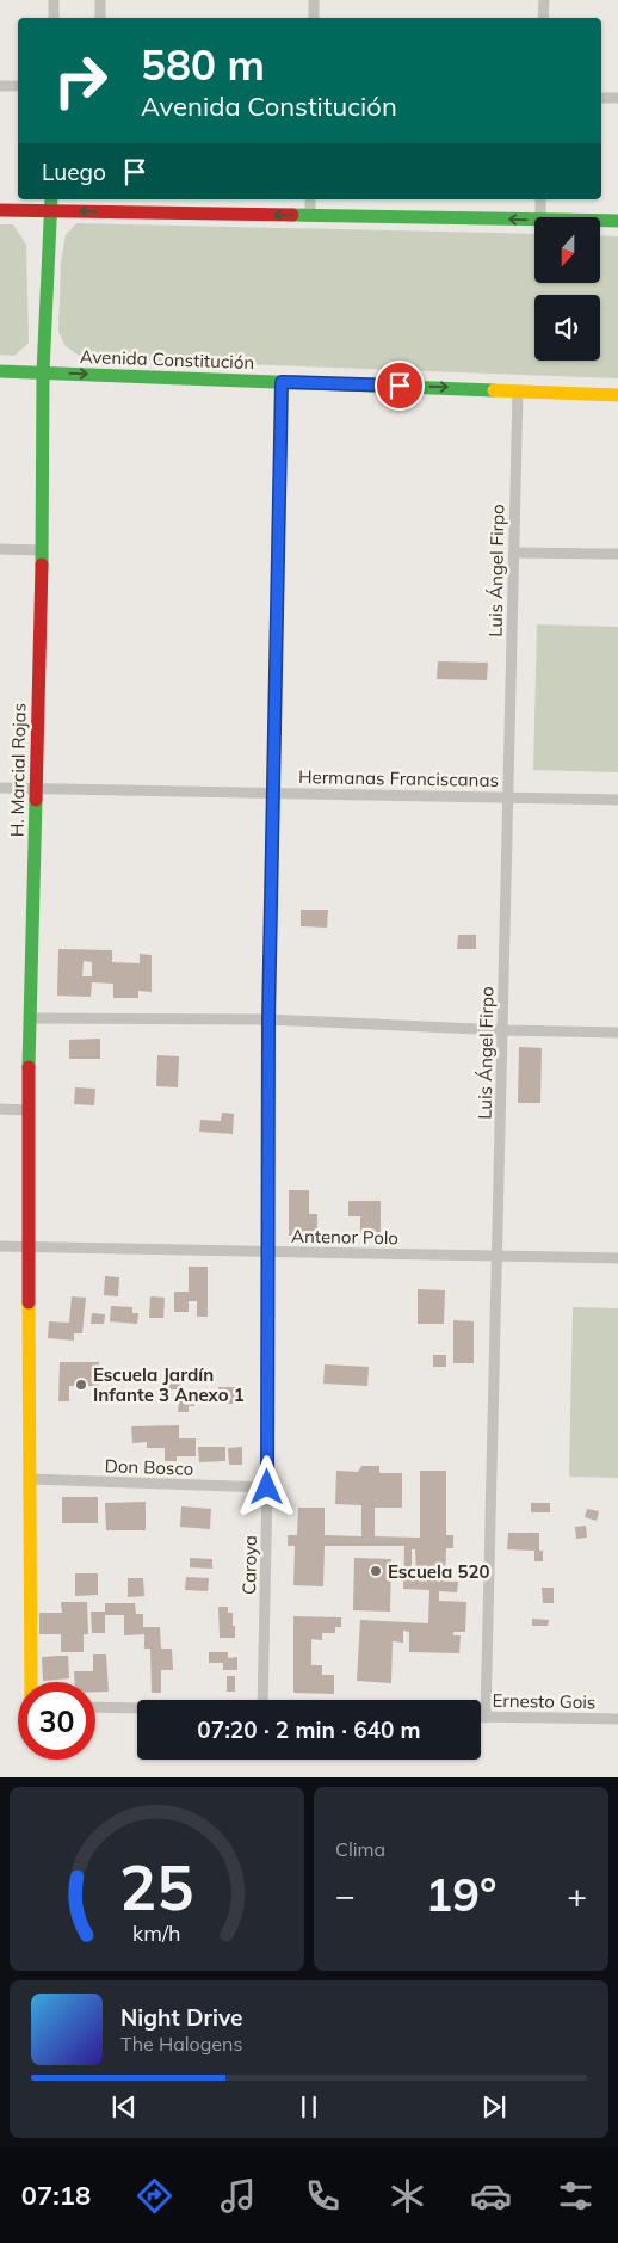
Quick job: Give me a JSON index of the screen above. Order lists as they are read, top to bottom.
{
  "streets": {
    "street": [
      "Avenida Constitución",
      "Luis Ángel Firpo",
      "H. Marcial Rojas",
      "Hermanas Franciscanas",
      "Antenor Polo",
      "Don Bosco",
      "Caroya",
      "Ernesto Gois"
    ]
  },
  "crossings": [
    ["Avenida Constitución", "Luis Ángel Firpo"],
    ["Avenida Constitución", "H. Marcial Rojas"],
    ["Avenida Constitución", "Caroya"],
    ["Luis Ángel Firpo", "Hermanas Franciscanas"],
    ["Luis Ángel Firpo", "Antenor Polo"],
    ["Luis Ángel Firpo", "Ernesto Gois"],
    ["H. Marcial Rojas", "Hermanas Franciscanas"],
    ["H. Marcial Rojas", "Antenor Polo"],
    ["H. Marcial Rojas", "Don Bosco"],
    ["Hermanas Franciscanas", "Caroya"],
    ["Antenor Polo", "Caroya"],
    ["Don Bosco", "Caroya"]
  ],
  "one_way": ["Avenida Constitución"],
  "places": ["Escuela Jardín Infante 3 Anexo 1", "Escuela 520"],
  "north": "bottom",
  "page": {
    "turn": ["580 m", "Avenida Constitución"],
    "then": "Luego",
    "limit": "30",
    "trip": "07:20 · 2 min · 640 m",
    "tile": "Clima",
    "heat": ["−", "19°", "+"],
    "song": ["Night Drive", "The Halogens"],
    "tabs": "07:18",
    "gauge": ["25", "km/h"]
  }
}
